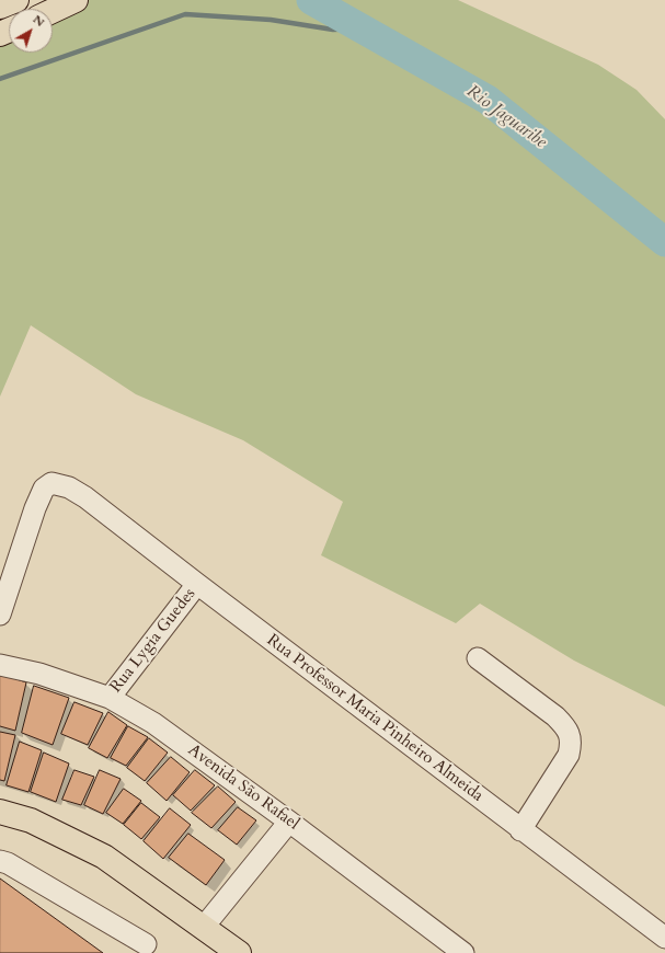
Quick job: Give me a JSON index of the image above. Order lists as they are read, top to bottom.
{
  "streets": {
    "street": ["Rua Lygia Guedes", "Rua Professor Maria Pinheiro Almeida", "Avenida São Rafael"]
  },
  "crossings": [
    ["Rua Lygia Guedes", "Rua Professor Maria Pinheiro Almeida"],
    ["Rua Lygia Guedes", "Avenida São Rafael"]
  ],
  "water": ["Rio Jaguaribe"],
  "north": "top right"
}
